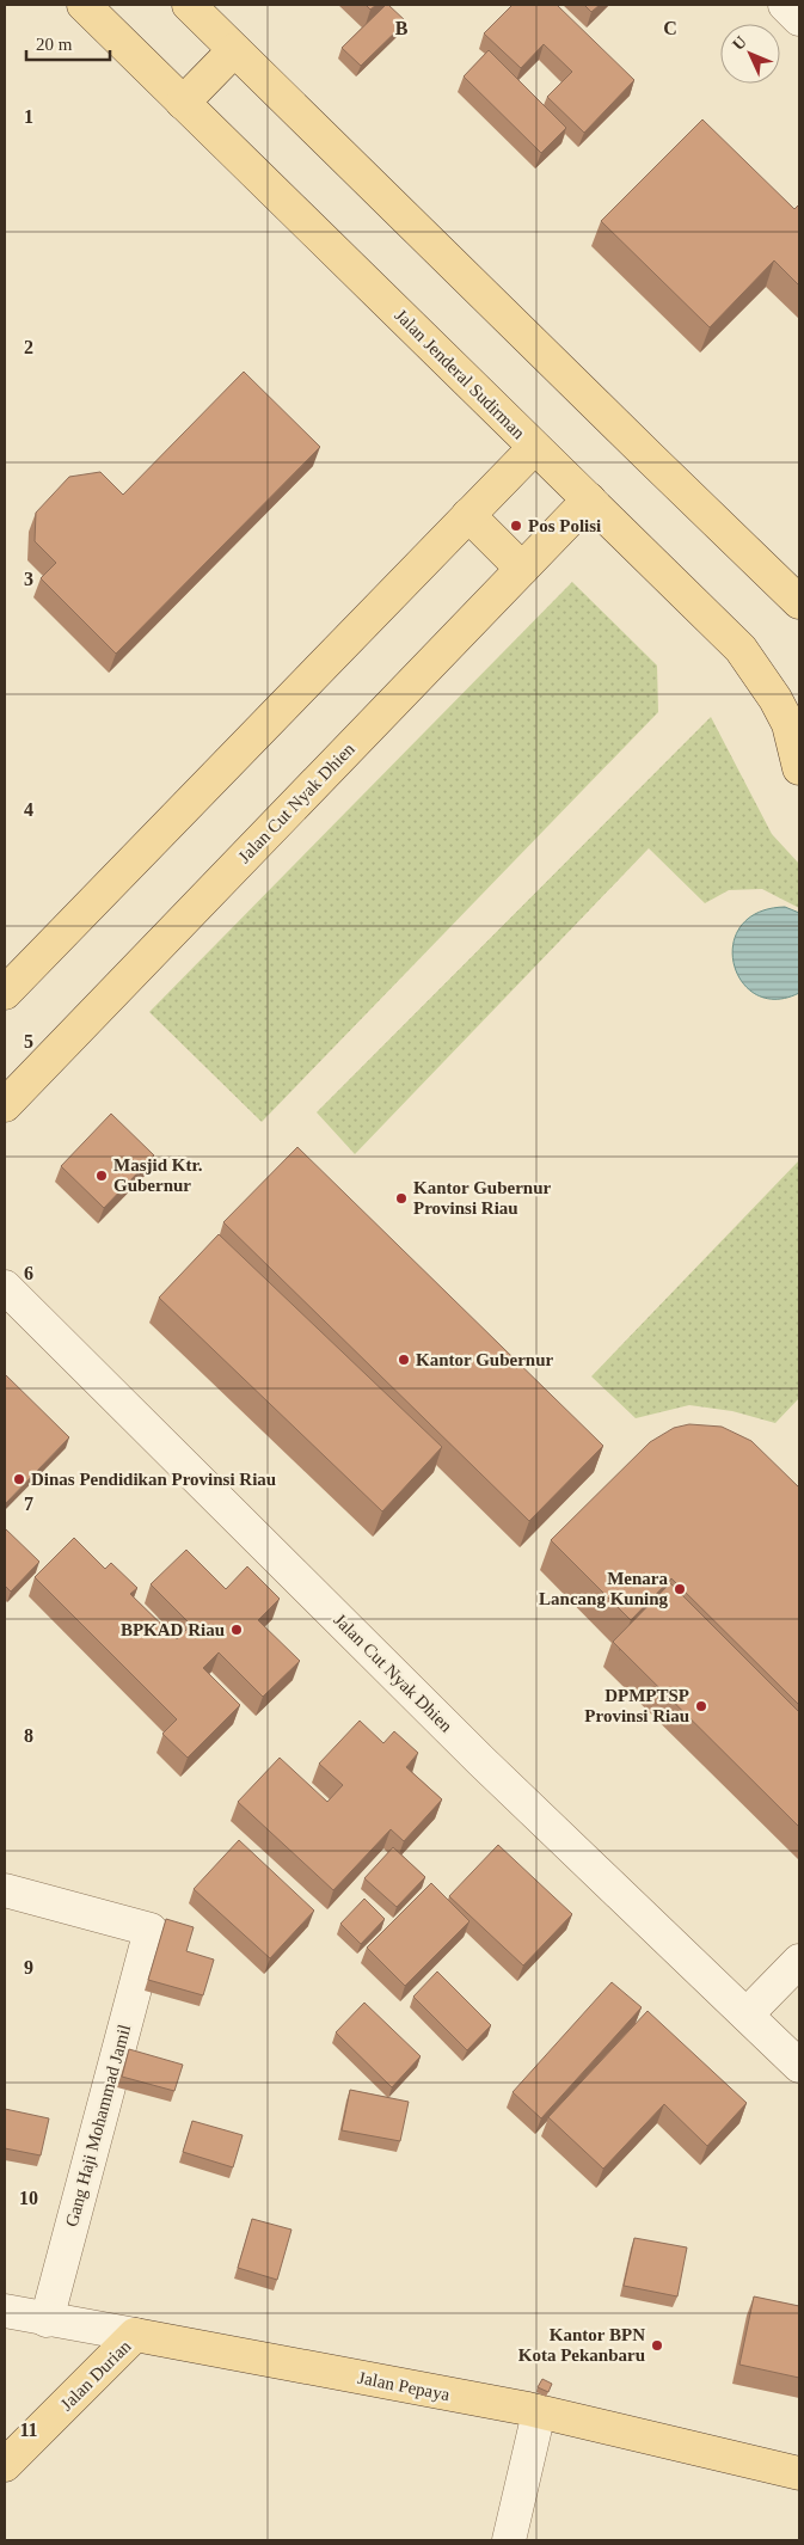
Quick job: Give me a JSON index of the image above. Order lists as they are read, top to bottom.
{
  "streets": {
    "main road": [
      "Jalan Jenderal Sudirman",
      "Jalan Cut Nyak Dhien",
      "Jalan Durian",
      "Jalan Pepaya"
    ],
    "street": ["Gang Haji Mohammad Jamil"]
  },
  "crossings": [
    ["Jalan Jenderal Sudirman", "Jalan Cut Nyak Dhien"],
    ["Gang Haji Mohammad Jamil", "Jalan Pepaya"],
    ["Jalan Durian", "Jalan Pepaya"]
  ],
  "places": [
    "Pos Polisi",
    "Masjid Ktr. Gubernur",
    "Kantor Gubernur Provinsi Riau",
    "Kantor Gubernur",
    "Dinas Pendidikan Provinsi Riau",
    "Menara Lancang Kuning",
    "BPKAD Riau",
    "DPMPTSP Provinsi Riau",
    "Kantor BPN Kota Pekanbaru"
  ],
  "scale_bar": "20 m",
  "north": "top left",
  "grid": {
    "columns": ["B", "C"],
    "rows": [
      "1",
      "2",
      "3",
      "4",
      "5",
      "6",
      "7",
      "8",
      "9",
      "10",
      "11"
    ]
  }
}
